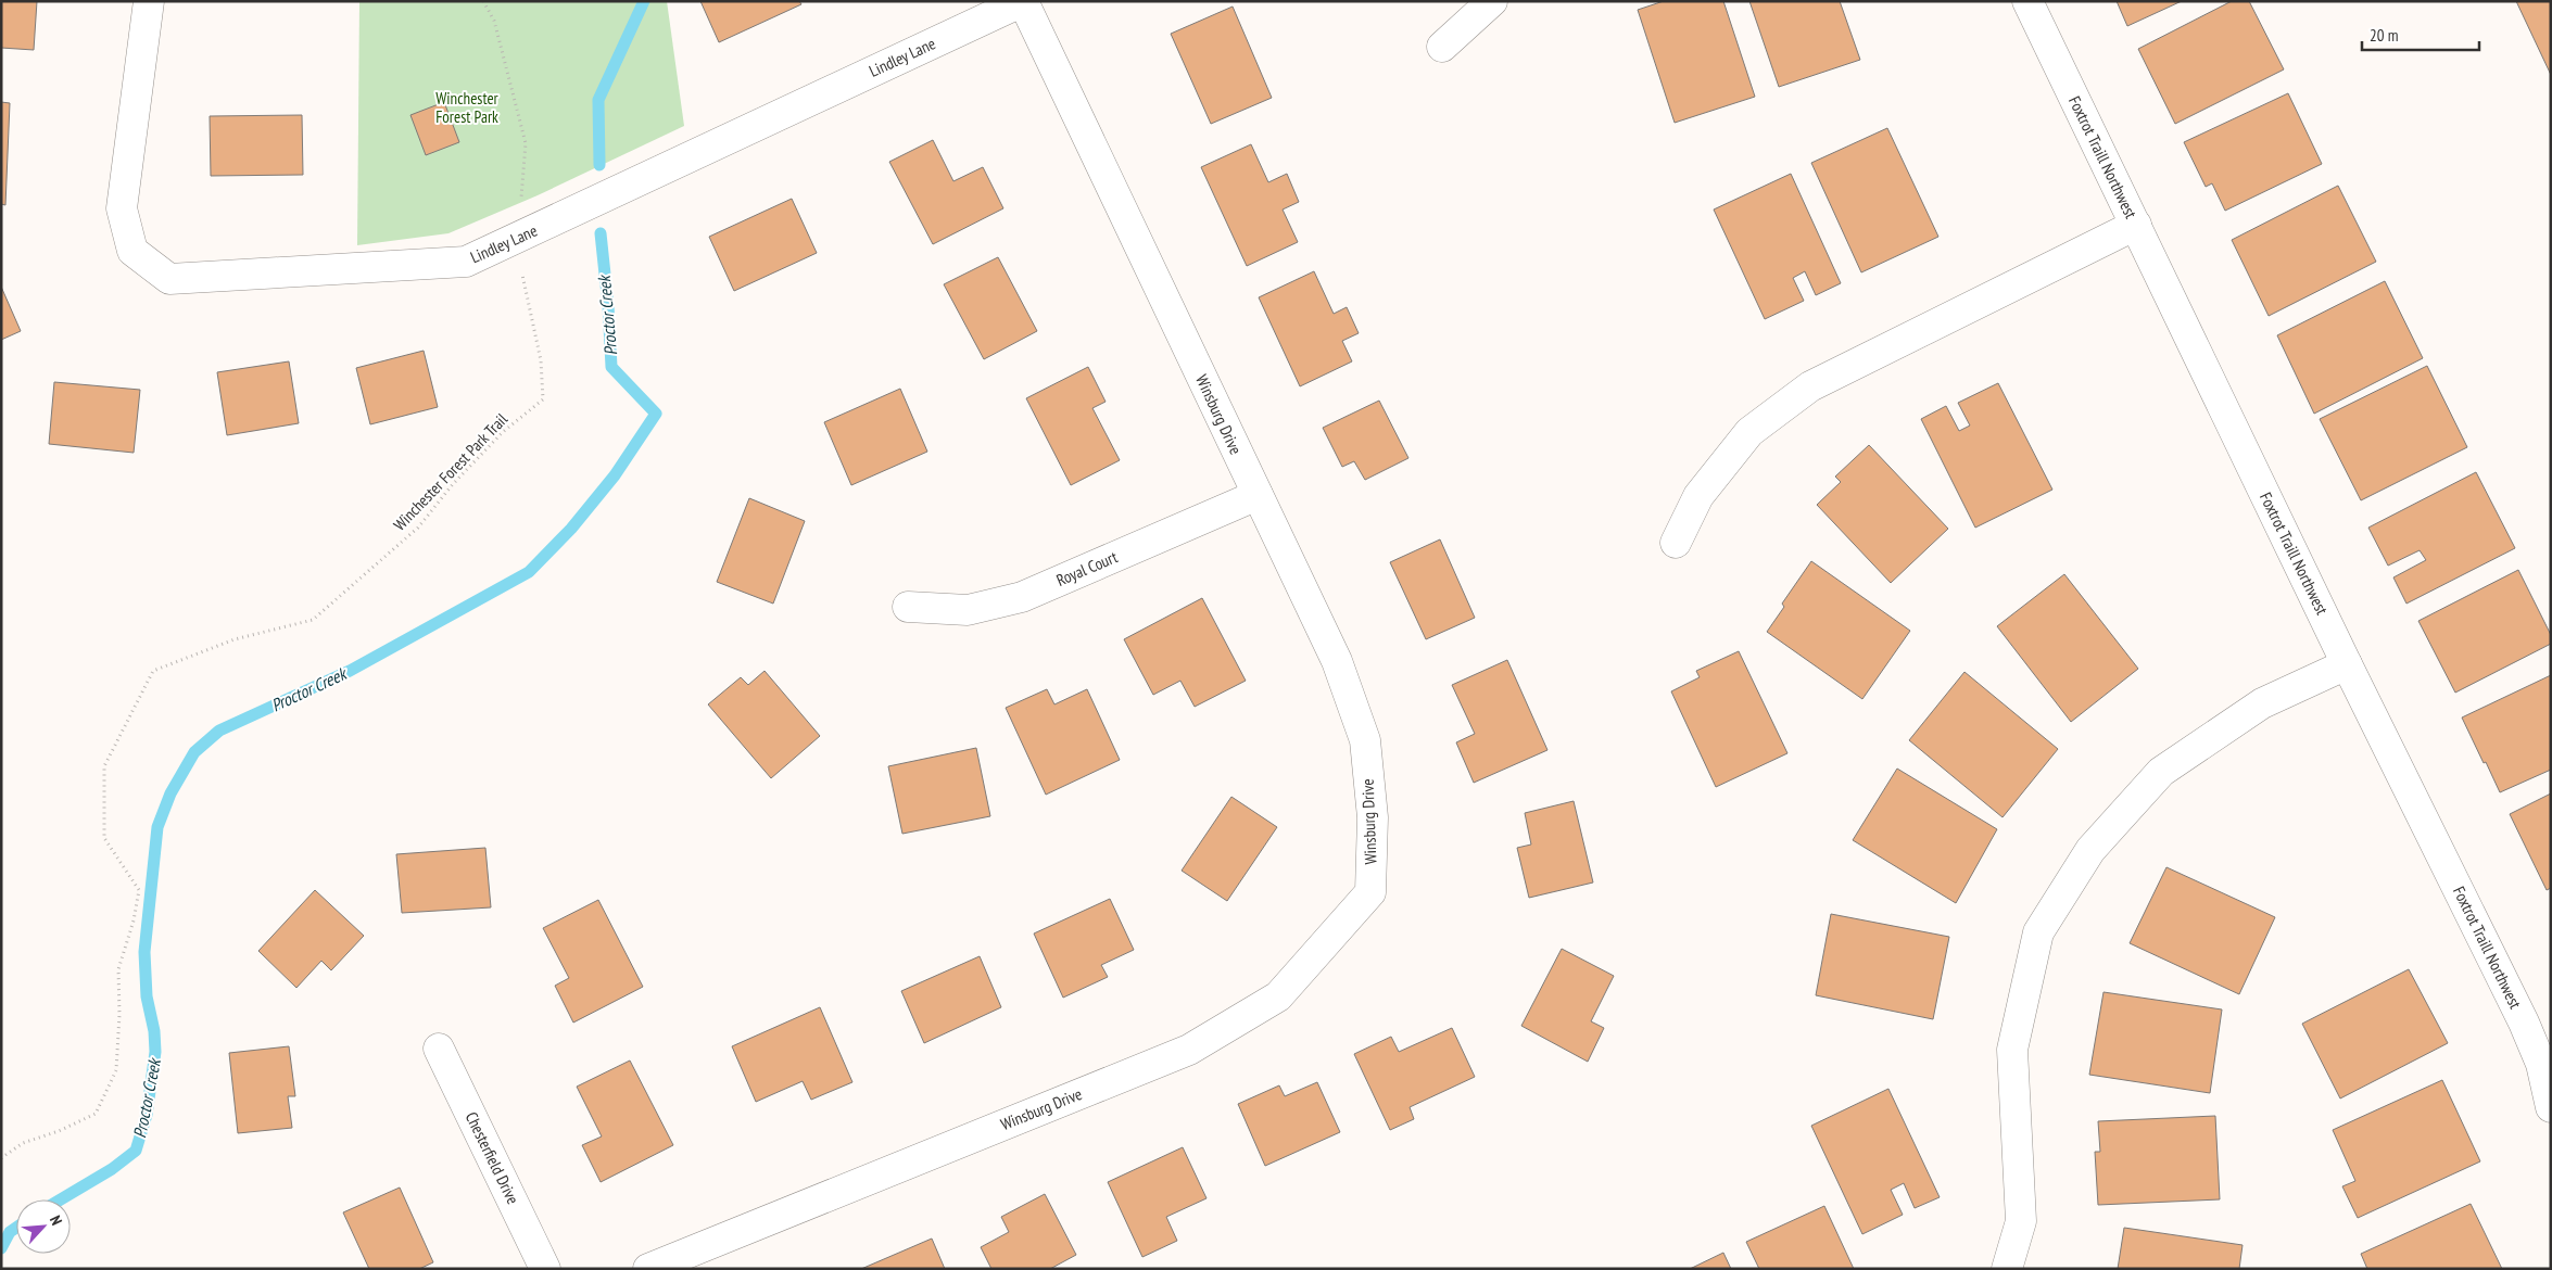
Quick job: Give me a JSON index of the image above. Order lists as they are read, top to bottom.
{
  "streets": {
    "street": [
      "Lindley Lane",
      "Foxtrot Traill Northwest",
      "Winsburg Drive",
      "Royal Court",
      "Chesterfield Drive"
    ],
    "path": ["Winchester Forest Park Trail"]
  },
  "crossings": [
    ["Lindley Lane", "Winsburg Drive"],
    ["Lindley Lane", "Winchester Forest Park Trail"],
    ["Winsburg Drive", "Royal Court"]
  ],
  "water": ["Proctor Creek"],
  "parks": ["Winchester Forest Park"],
  "scale_bar": "20 m",
  "north": "top right"
}
